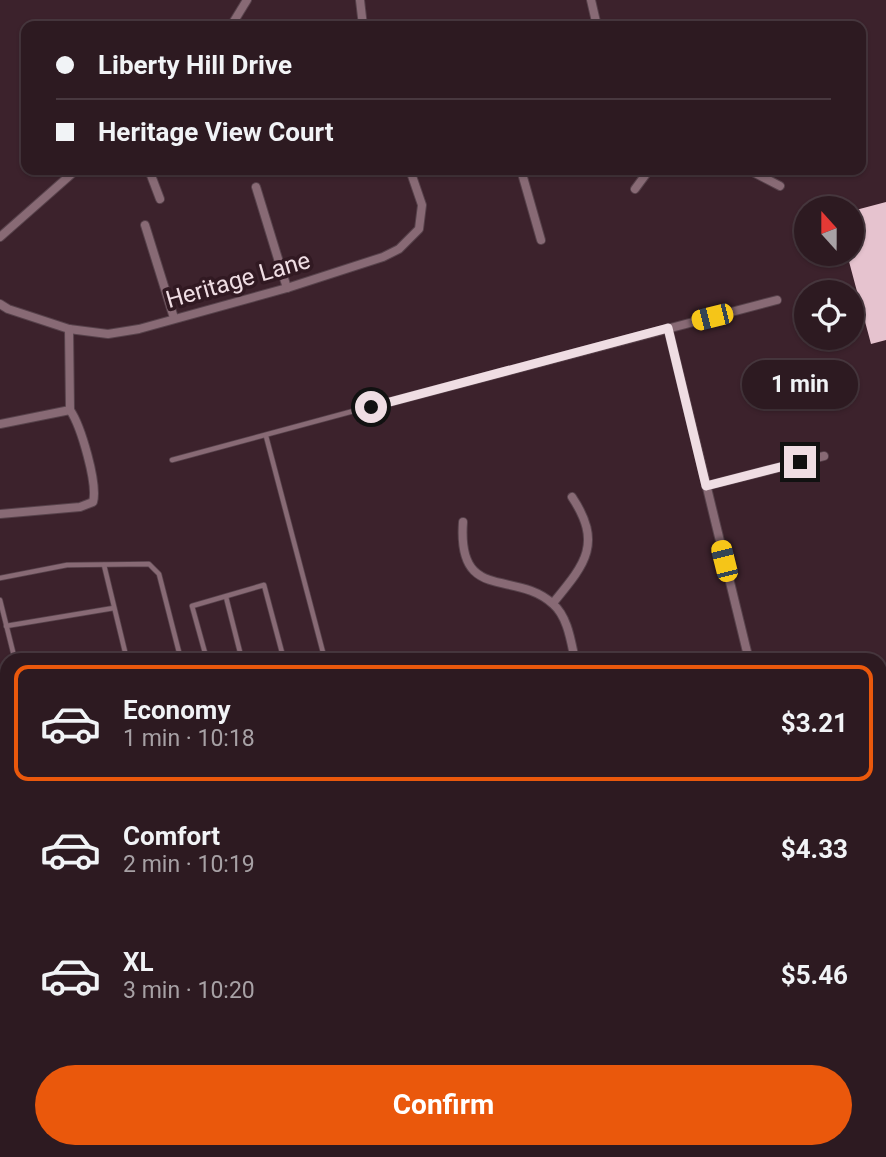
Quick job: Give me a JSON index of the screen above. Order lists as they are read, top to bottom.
{
  "streets": {
    "street": ["Heritage Lane"]
  },
  "north": "top",
  "page": {
    "banner": ["Liberty Hill Drive", "Heritage View Court"],
    "bubble": "1 min",
    "list": [
      {
        "name": "Economy",
        "note": "1 min · 10:18",
        "value": "$3.21"
      },
      {
        "name": "Comfort",
        "note": "2 min · 10:19",
        "value": "$4.33"
      },
      {
        "name": "XL",
        "note": "3 min · 10:20",
        "value": "$5.46"
      }
    ],
    "buttons": "Confirm"
  }
}
